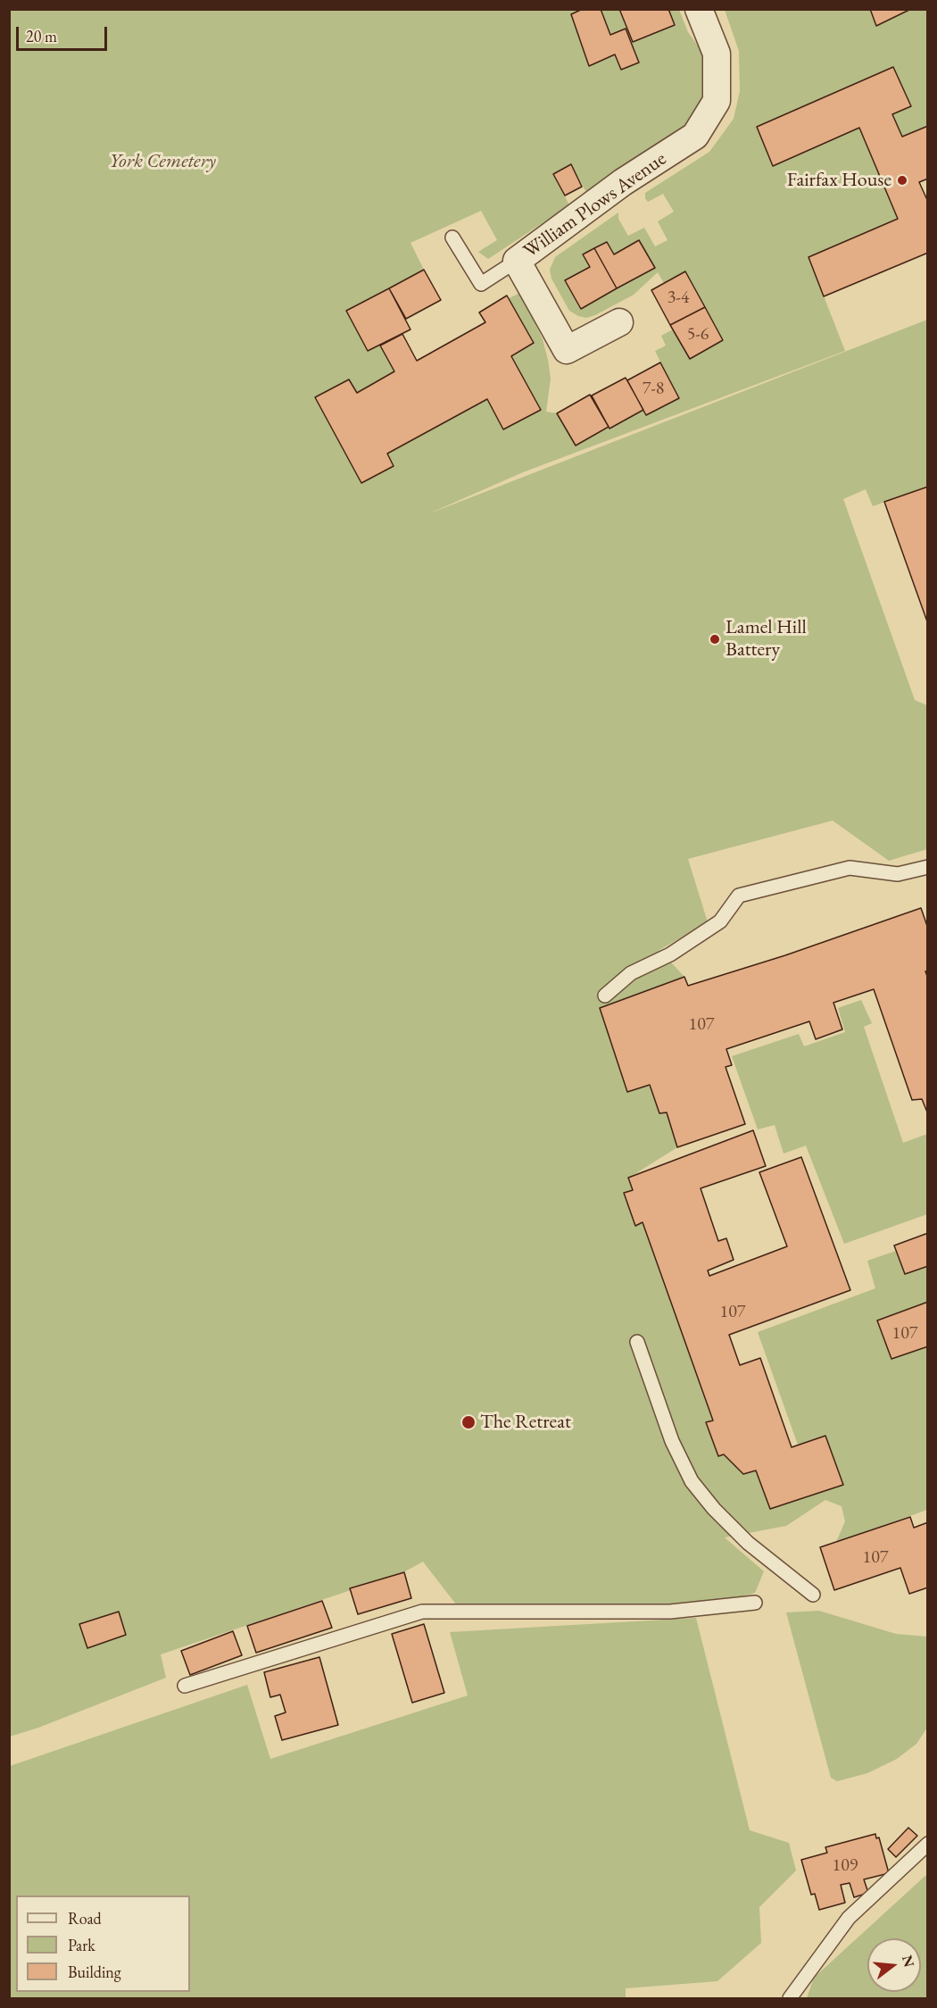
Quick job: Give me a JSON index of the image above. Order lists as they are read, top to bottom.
{
  "streets": {
    "street": ["William Plows Avenue"]
  },
  "parks": ["York Cemetery"],
  "places": ["Fairfax House", "Lamel Hill Battery", "The Retreat"],
  "house_numbers": [
    "3-4",
    "5-6",
    "7-8",
    "107",
    "107",
    "107",
    "107",
    "109"
  ],
  "legend": ["Road", "Park", "Building"],
  "scale_bar": "20 m",
  "north": "right"
}
